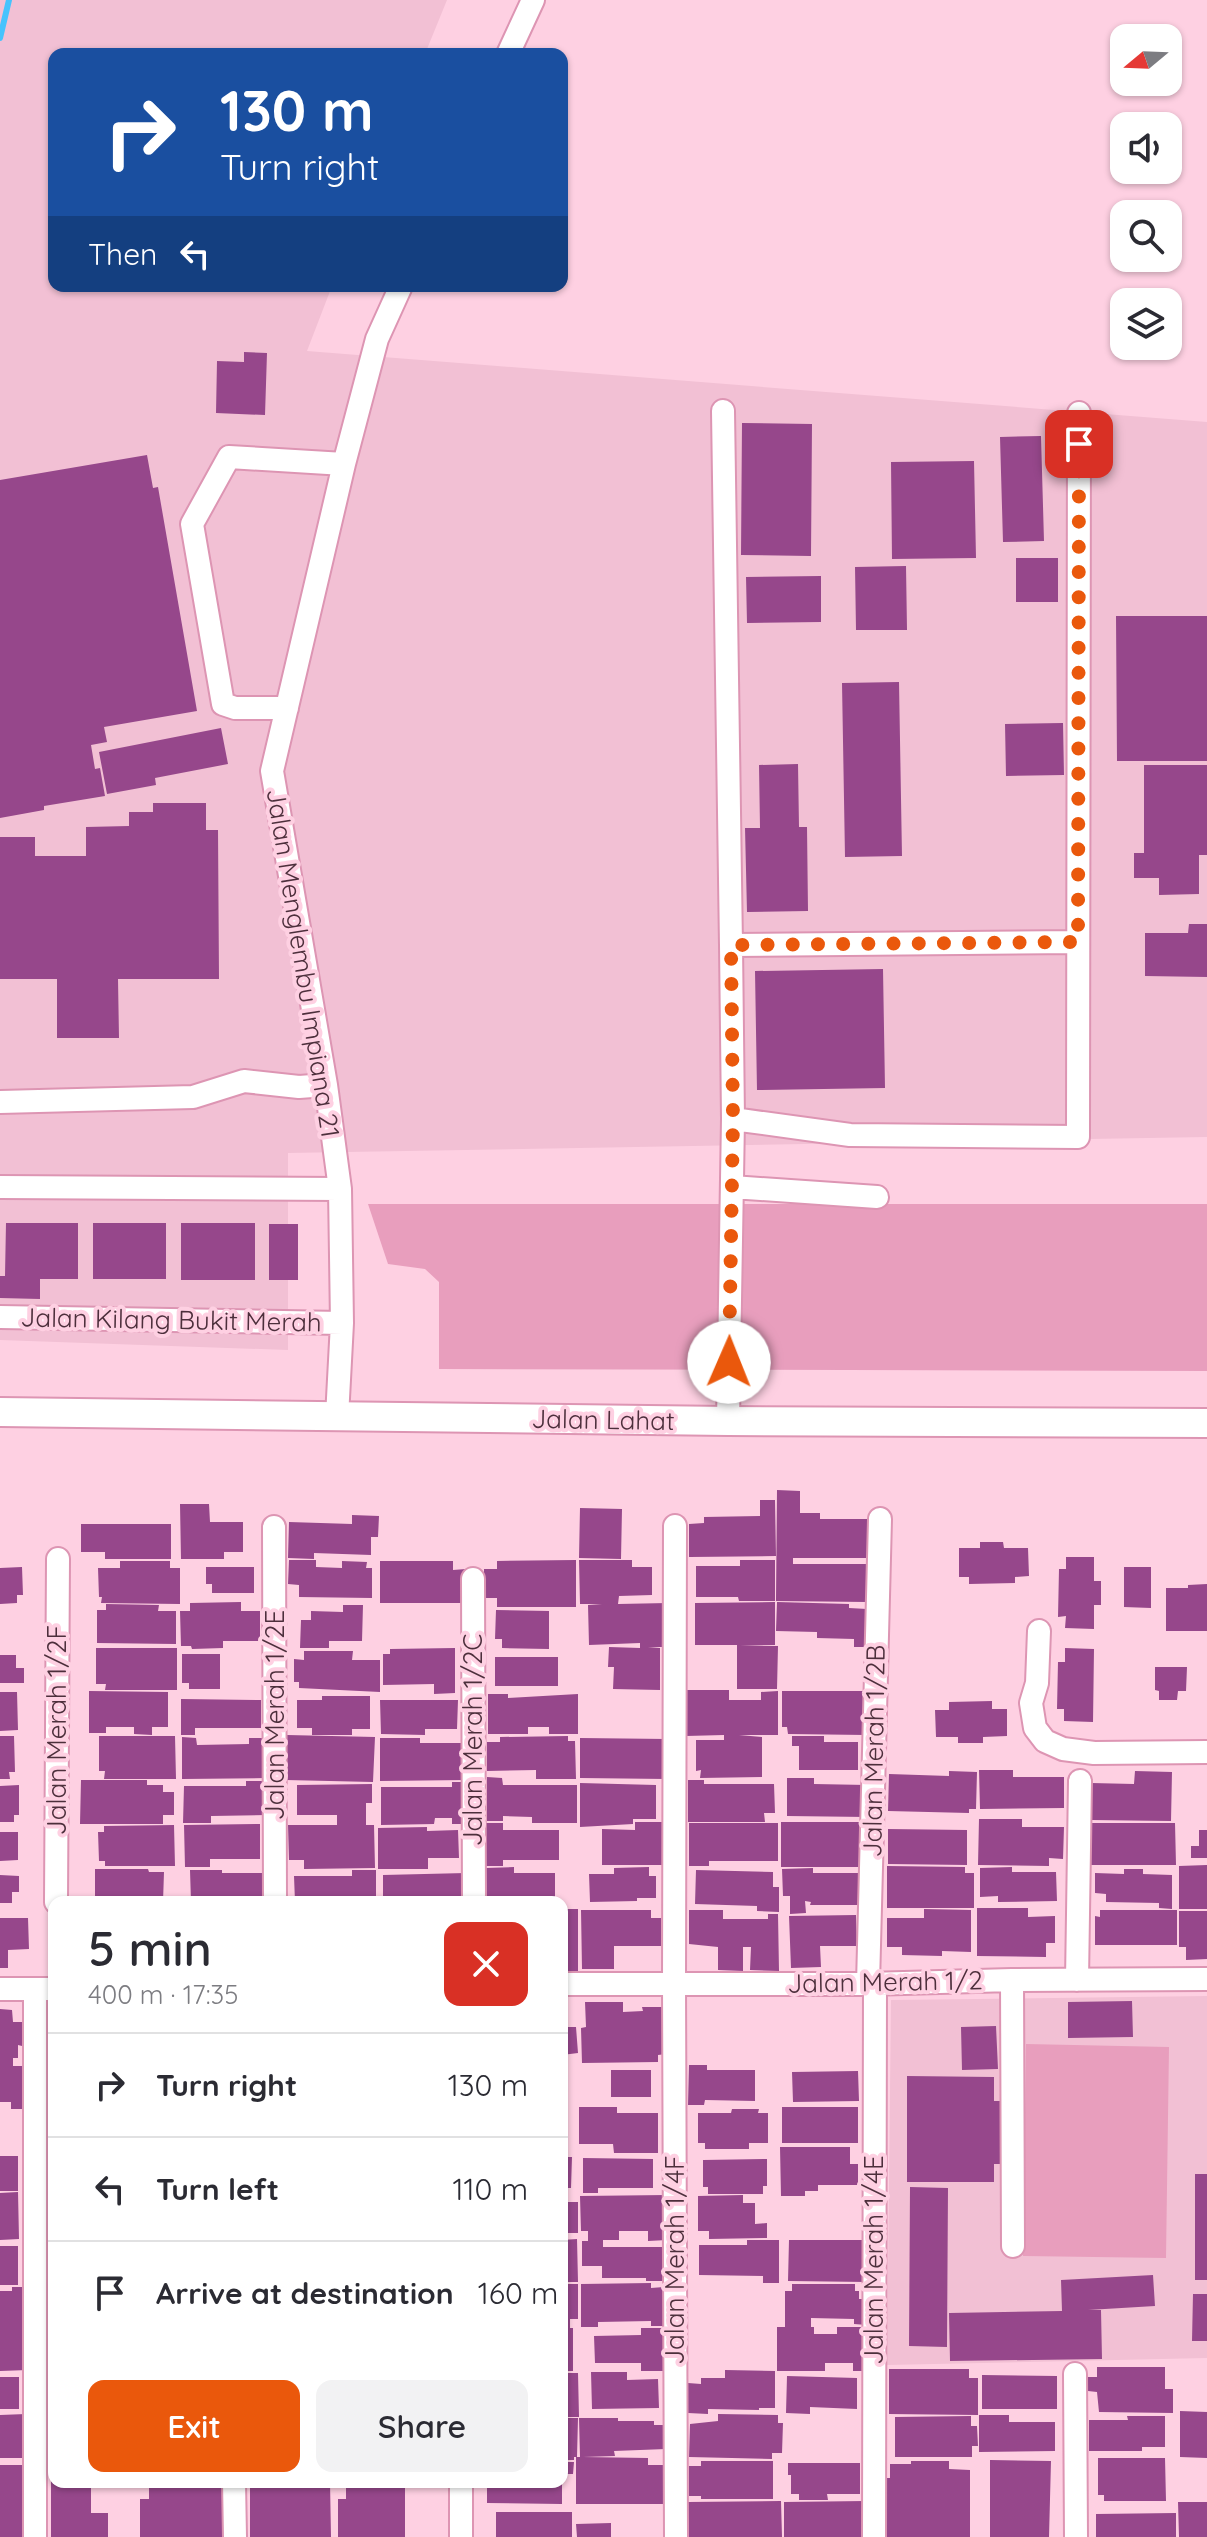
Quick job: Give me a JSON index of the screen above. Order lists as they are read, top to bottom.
{
  "streets": {
    "main road": ["Jalan Lahat"],
    "street": [
      "Jalan Menglembu Impiana 21",
      "Jalan Kilang Bukit Merah",
      "Jalan Merah 1/2E",
      "Jalan Merah 1/2F",
      "Jalan Merah 1/2C",
      "Jalan Merah 1/2B",
      "Jalan Merah 1/2",
      "Jalan Merah 1/4F",
      "Jalan Merah 1/4E"
    ]
  },
  "crossings": [
    ["Jalan Menglembu Impiana 21", "Jalan Kilang Bukit Merah"],
    ["Jalan Menglembu Impiana 21", "Jalan Lahat"],
    ["Jalan Merah 1/2B", "Jalan Merah 1/2"],
    ["Jalan Merah 1/2B", "Jalan Merah 1/4E"],
    ["Jalan Merah 1/2", "Jalan Merah 1/4F"],
    ["Jalan Merah 1/2", "Jalan Merah 1/4E"]
  ],
  "north": "left",
  "page": {
    "turn": ["130 m", "Turn right"],
    "then": "Then",
    "heading": ["5 min", "400 m · 17:35"],
    "list": [
      {
        "name": "Turn right",
        "value": "130 m"
      },
      {
        "name": "Turn left",
        "value": "110 m"
      },
      {
        "name": "Arrive at destination",
        "value": "160 m"
      }
    ],
    "buttons": ["Exit", "Share"]
  }
}
